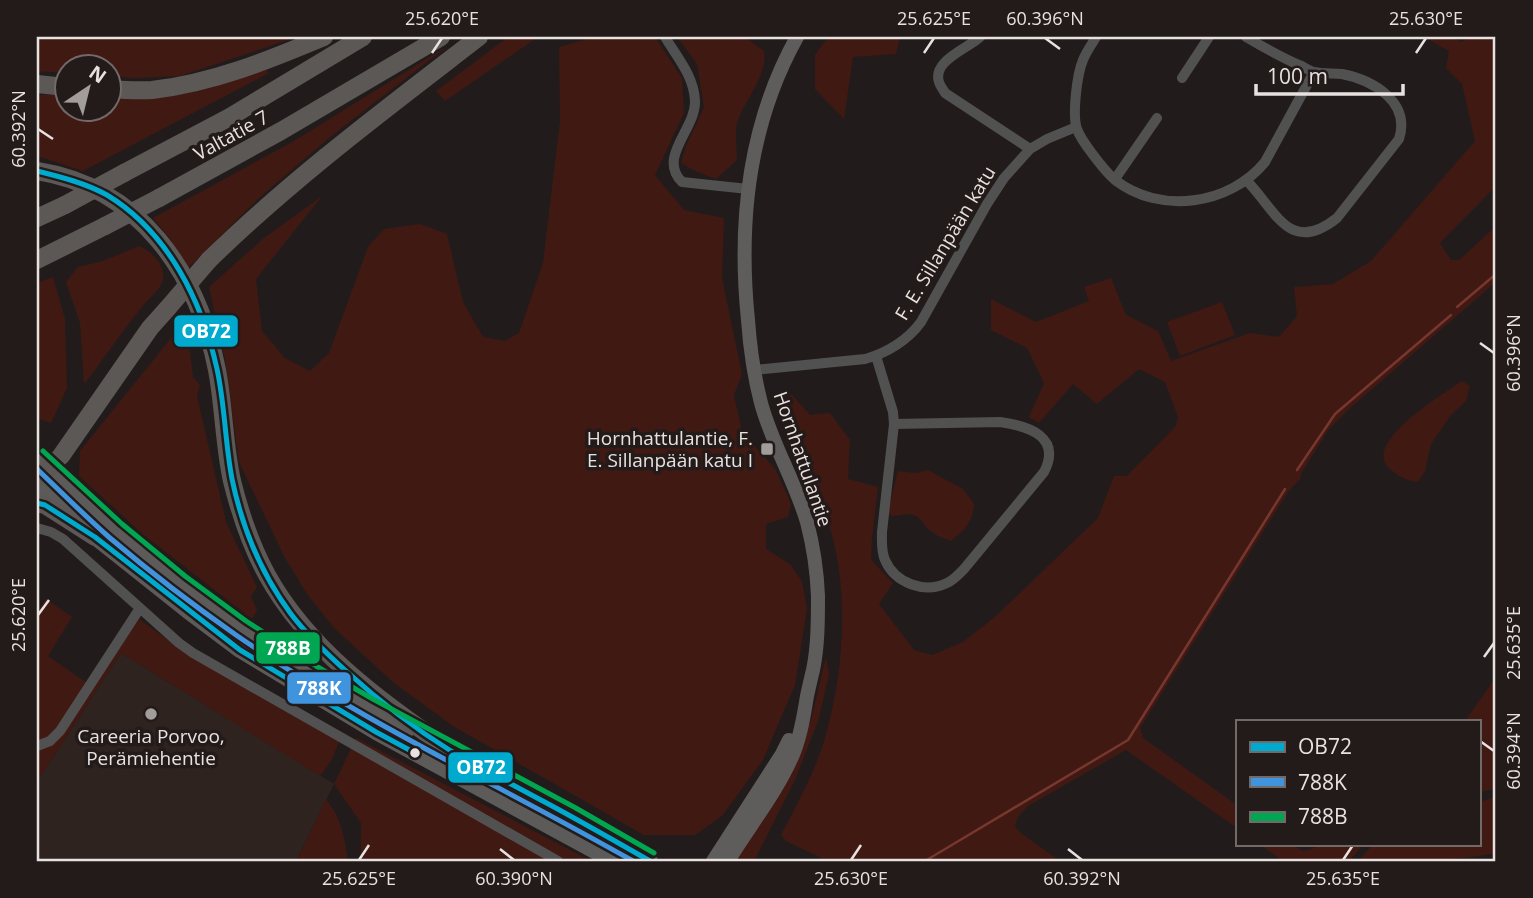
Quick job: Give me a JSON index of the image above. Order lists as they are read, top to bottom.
{
  "streets": {
    "highway": ["Valtatie 7"],
    "street": ["F. E. Sillanpään katu", "Hornhattulantie"]
  },
  "crossings": [
    ["F. E. Sillanpään katu", "Hornhattulantie"]
  ],
  "places": {
    "transit": ["Hornhattulantie, F. E. Sillanpään katu I"],
    "other": ["Careeria Porvoo, Perämiehentie"]
  },
  "lines": ["transit line OB72", "transit line 788B", "transit line 788K"],
  "legend": ["OB72", "788K", "788B"],
  "scale_bar": "100 m",
  "north": "top right",
  "coordinates": [
    "25.620°E",
    "25.625°E",
    "60.396°N",
    "25.630°E",
    "60.392°N",
    "25.635°E",
    "60.394°N",
    "60.390°N"
  ]
}
